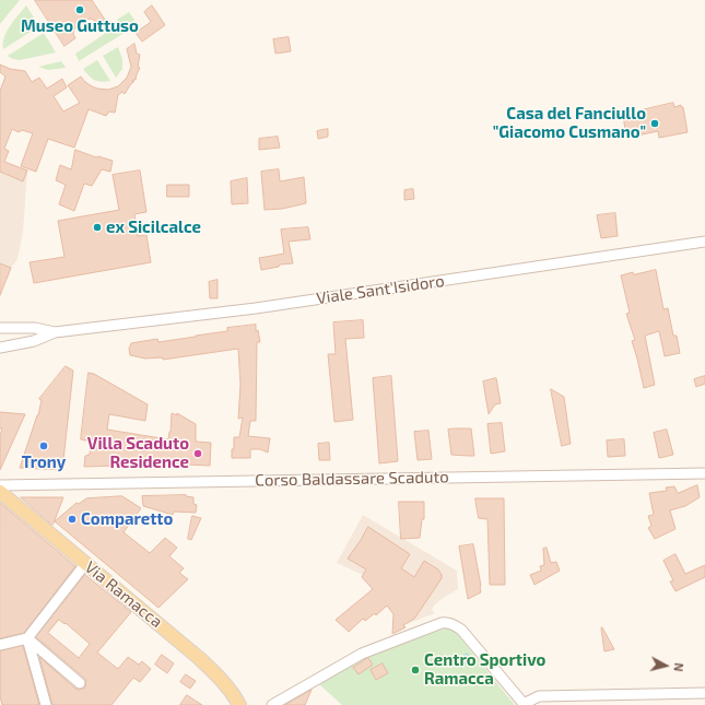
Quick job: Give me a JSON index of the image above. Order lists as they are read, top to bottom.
{
  "streets": {
    "main road": ["Via Ramacca"],
    "street": ["Viale Sant'Isidoro", "Corso Baldassare Scaduto"]
  },
  "places": [
    "Museo Guttuso",
    "Casa del Fanciullo \"Giacomo Cusmano\"",
    "ex Sicilcalce",
    "Trony",
    "Villa Scaduto Residence",
    "Comparetto",
    "Centro Sportivo Ramacca"
  ],
  "north": "right"
}
